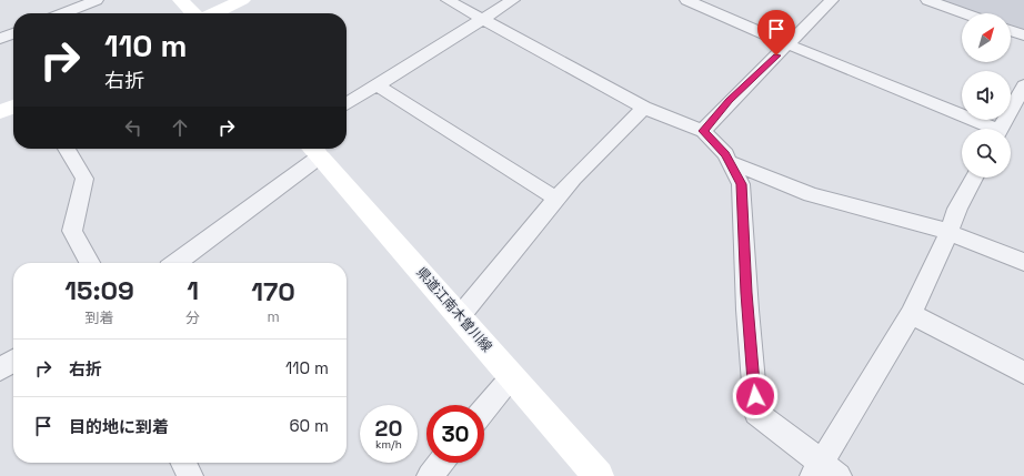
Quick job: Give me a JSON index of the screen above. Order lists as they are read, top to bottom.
{
  "streets": {
    "main road": ["県道江南木曽川線"]
  },
  "north": "top right",
  "page": {
    "turn": ["110 m", "右折"],
    "eta": [
      "15:09",
      "到着",
      "1",
      "分",
      "170",
      "m"
    ],
    "list": [
      {
        "name": "右折",
        "value": "110 m"
      },
      {
        "name": "目的地に到着",
        "value": "60 m"
      }
    ],
    "speed": "20 km/h",
    "limit": "30"
  }
}
